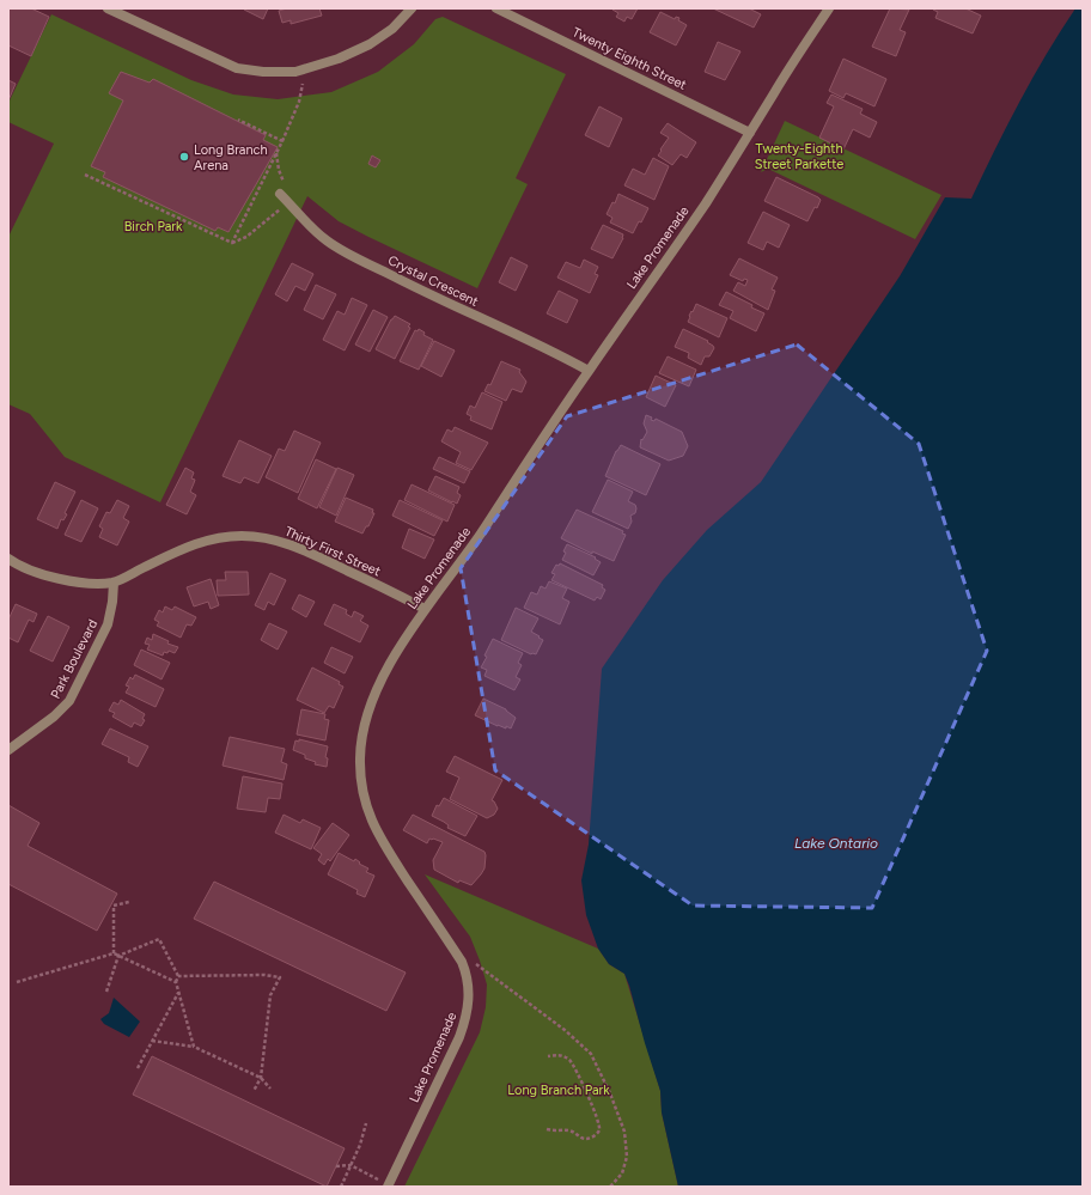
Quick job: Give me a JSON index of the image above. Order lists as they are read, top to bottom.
{
  "streets": {
    "street": [
      "Twenty Eighth Street",
      "Lake Promenade",
      "Crystal Crescent",
      "Thirty First Street",
      "Park Boulevard"
    ]
  },
  "crossings": [
    ["Twenty Eighth Street", "Lake Promenade"],
    ["Lake Promenade", "Crystal Crescent"],
    ["Lake Promenade", "Thirty First Street"],
    ["Thirty First Street", "Park Boulevard"]
  ],
  "water": ["Lake Ontario"],
  "parks": ["Twenty-Eighth Street Parkette", "Birch Park", "Long Branch Park"],
  "places": ["Long Branch Arena"]
}
